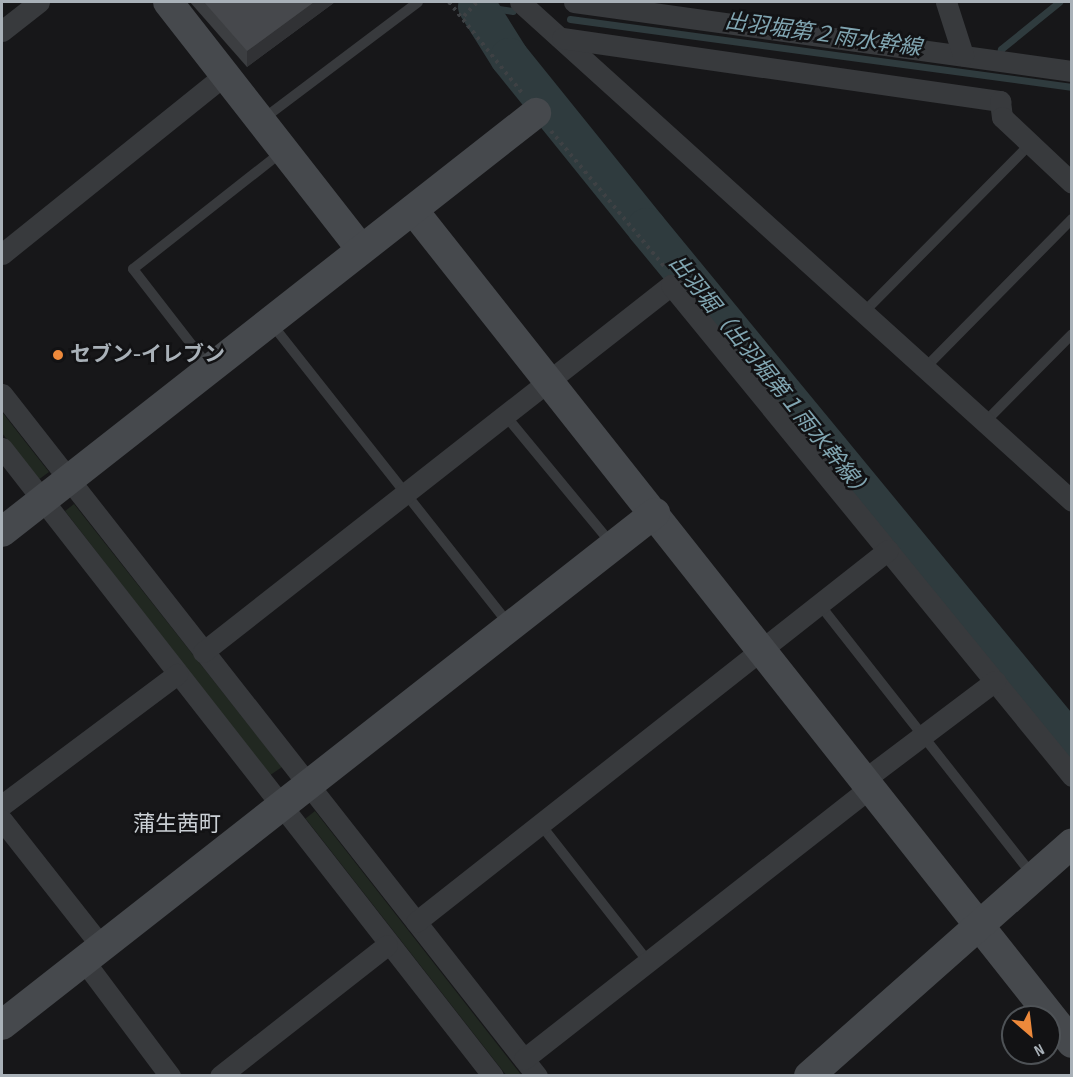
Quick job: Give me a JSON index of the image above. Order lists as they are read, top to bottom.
{
  "districts": ["蒲生茜町"],
  "water": ["出羽堀第２雨水幹線", "出羽堀（出羽堀第１雨水幹線）"],
  "places": ["セブン-イレブン"],
  "north": "bottom right"
}
